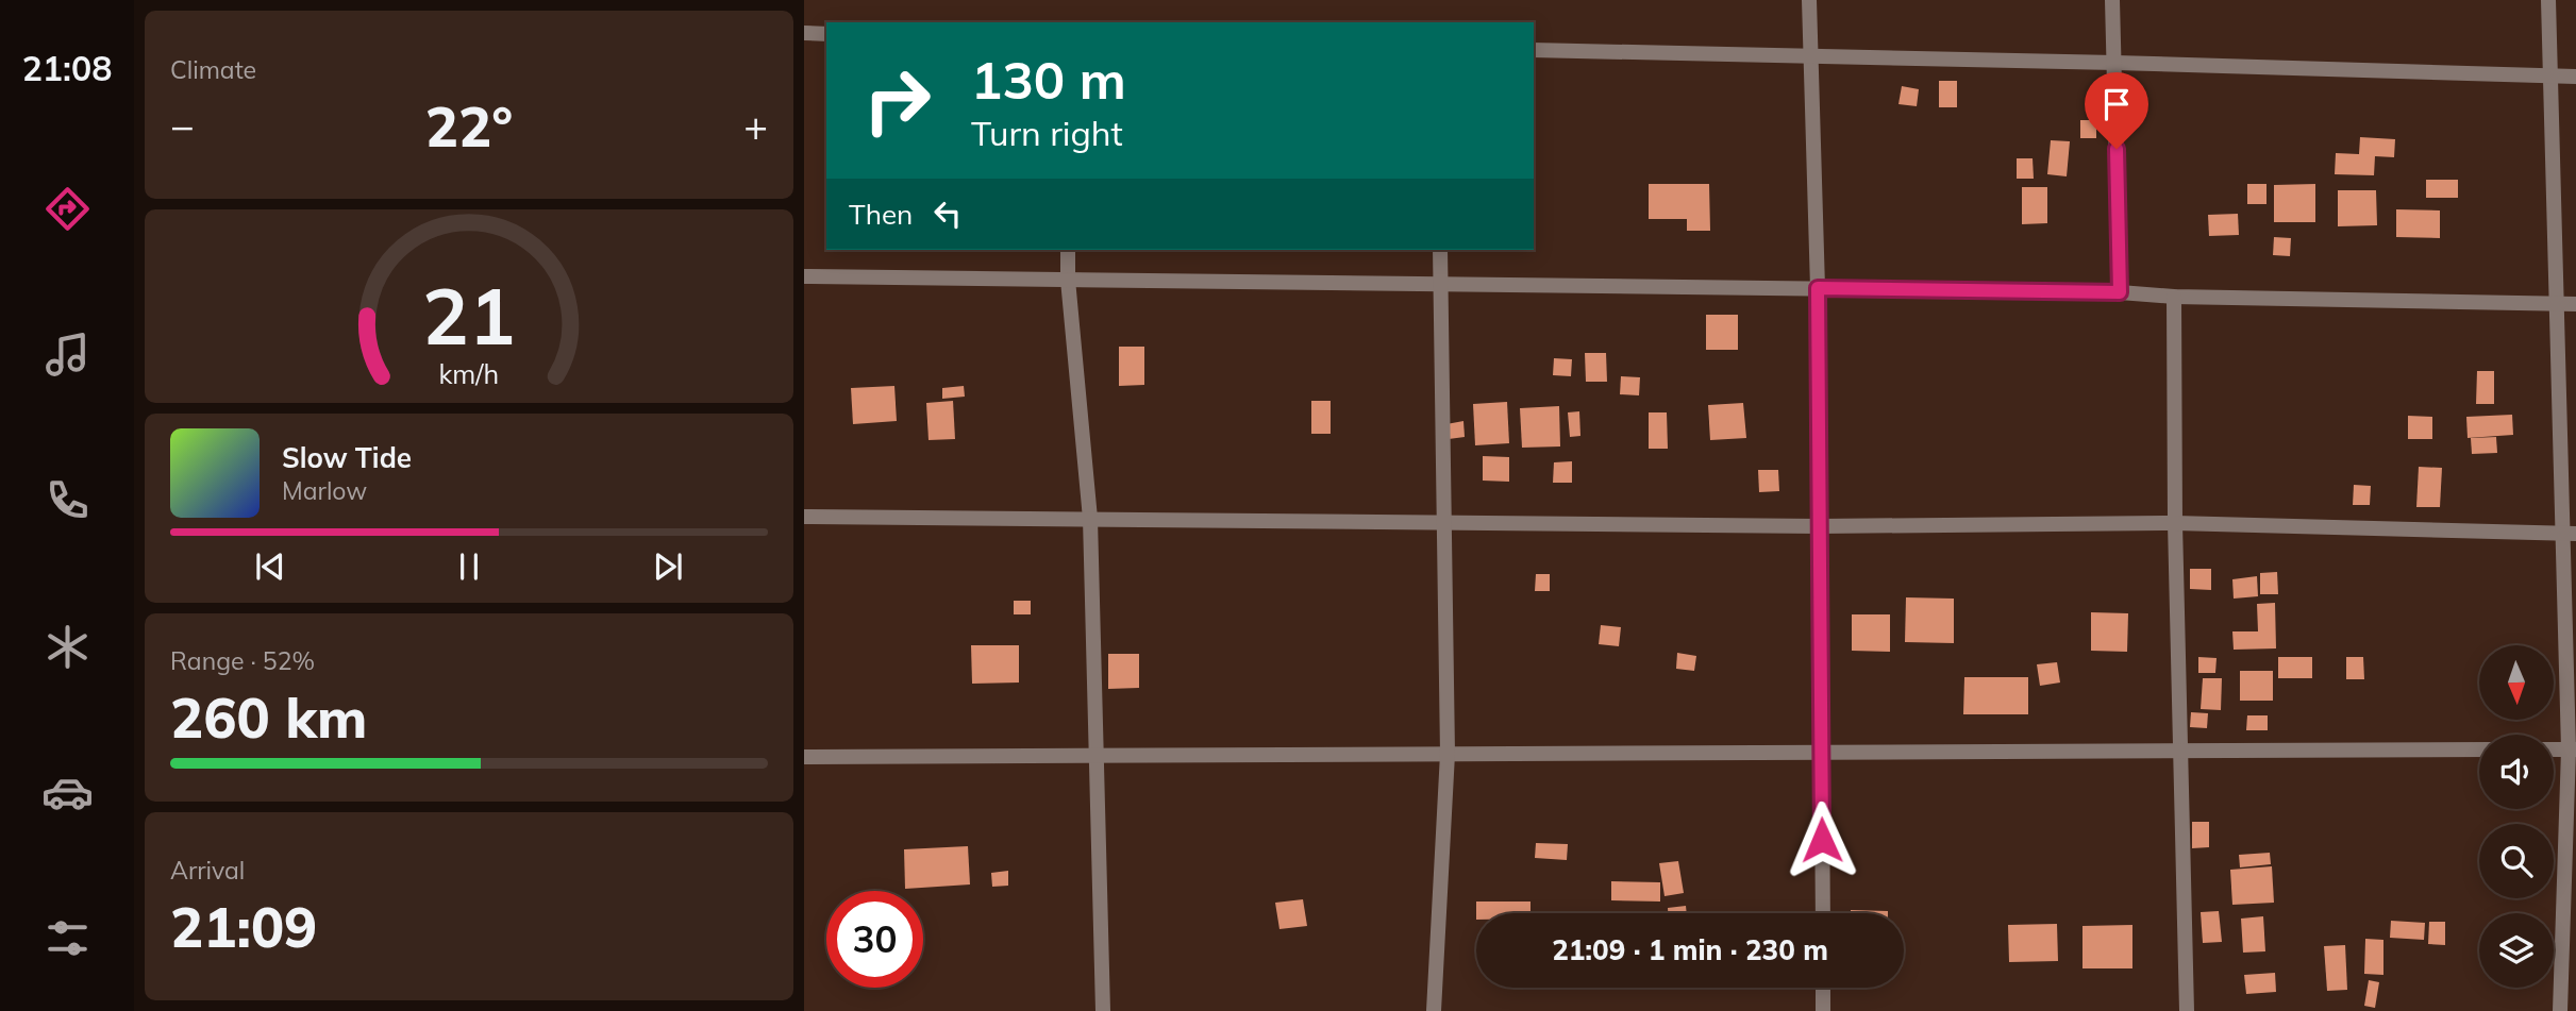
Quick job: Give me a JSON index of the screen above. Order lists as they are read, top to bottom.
{
  "north": "bottom",
  "page": {
    "tabs": "21:08",
    "tile": [
      "Climate",
      ["Range · 52%", "260 km"],
      ["Arrival", "21:09"]
    ],
    "turn": ["130 m", "Turn right"],
    "heat": ["−", "22°", "+"],
    "then": "Then",
    "song": ["Slow Tide", "Marlow"],
    "limit": "30",
    "trip": "21:09 · 1 min · 230 m",
    "gauge": ["21", "km/h"]
  }
}
